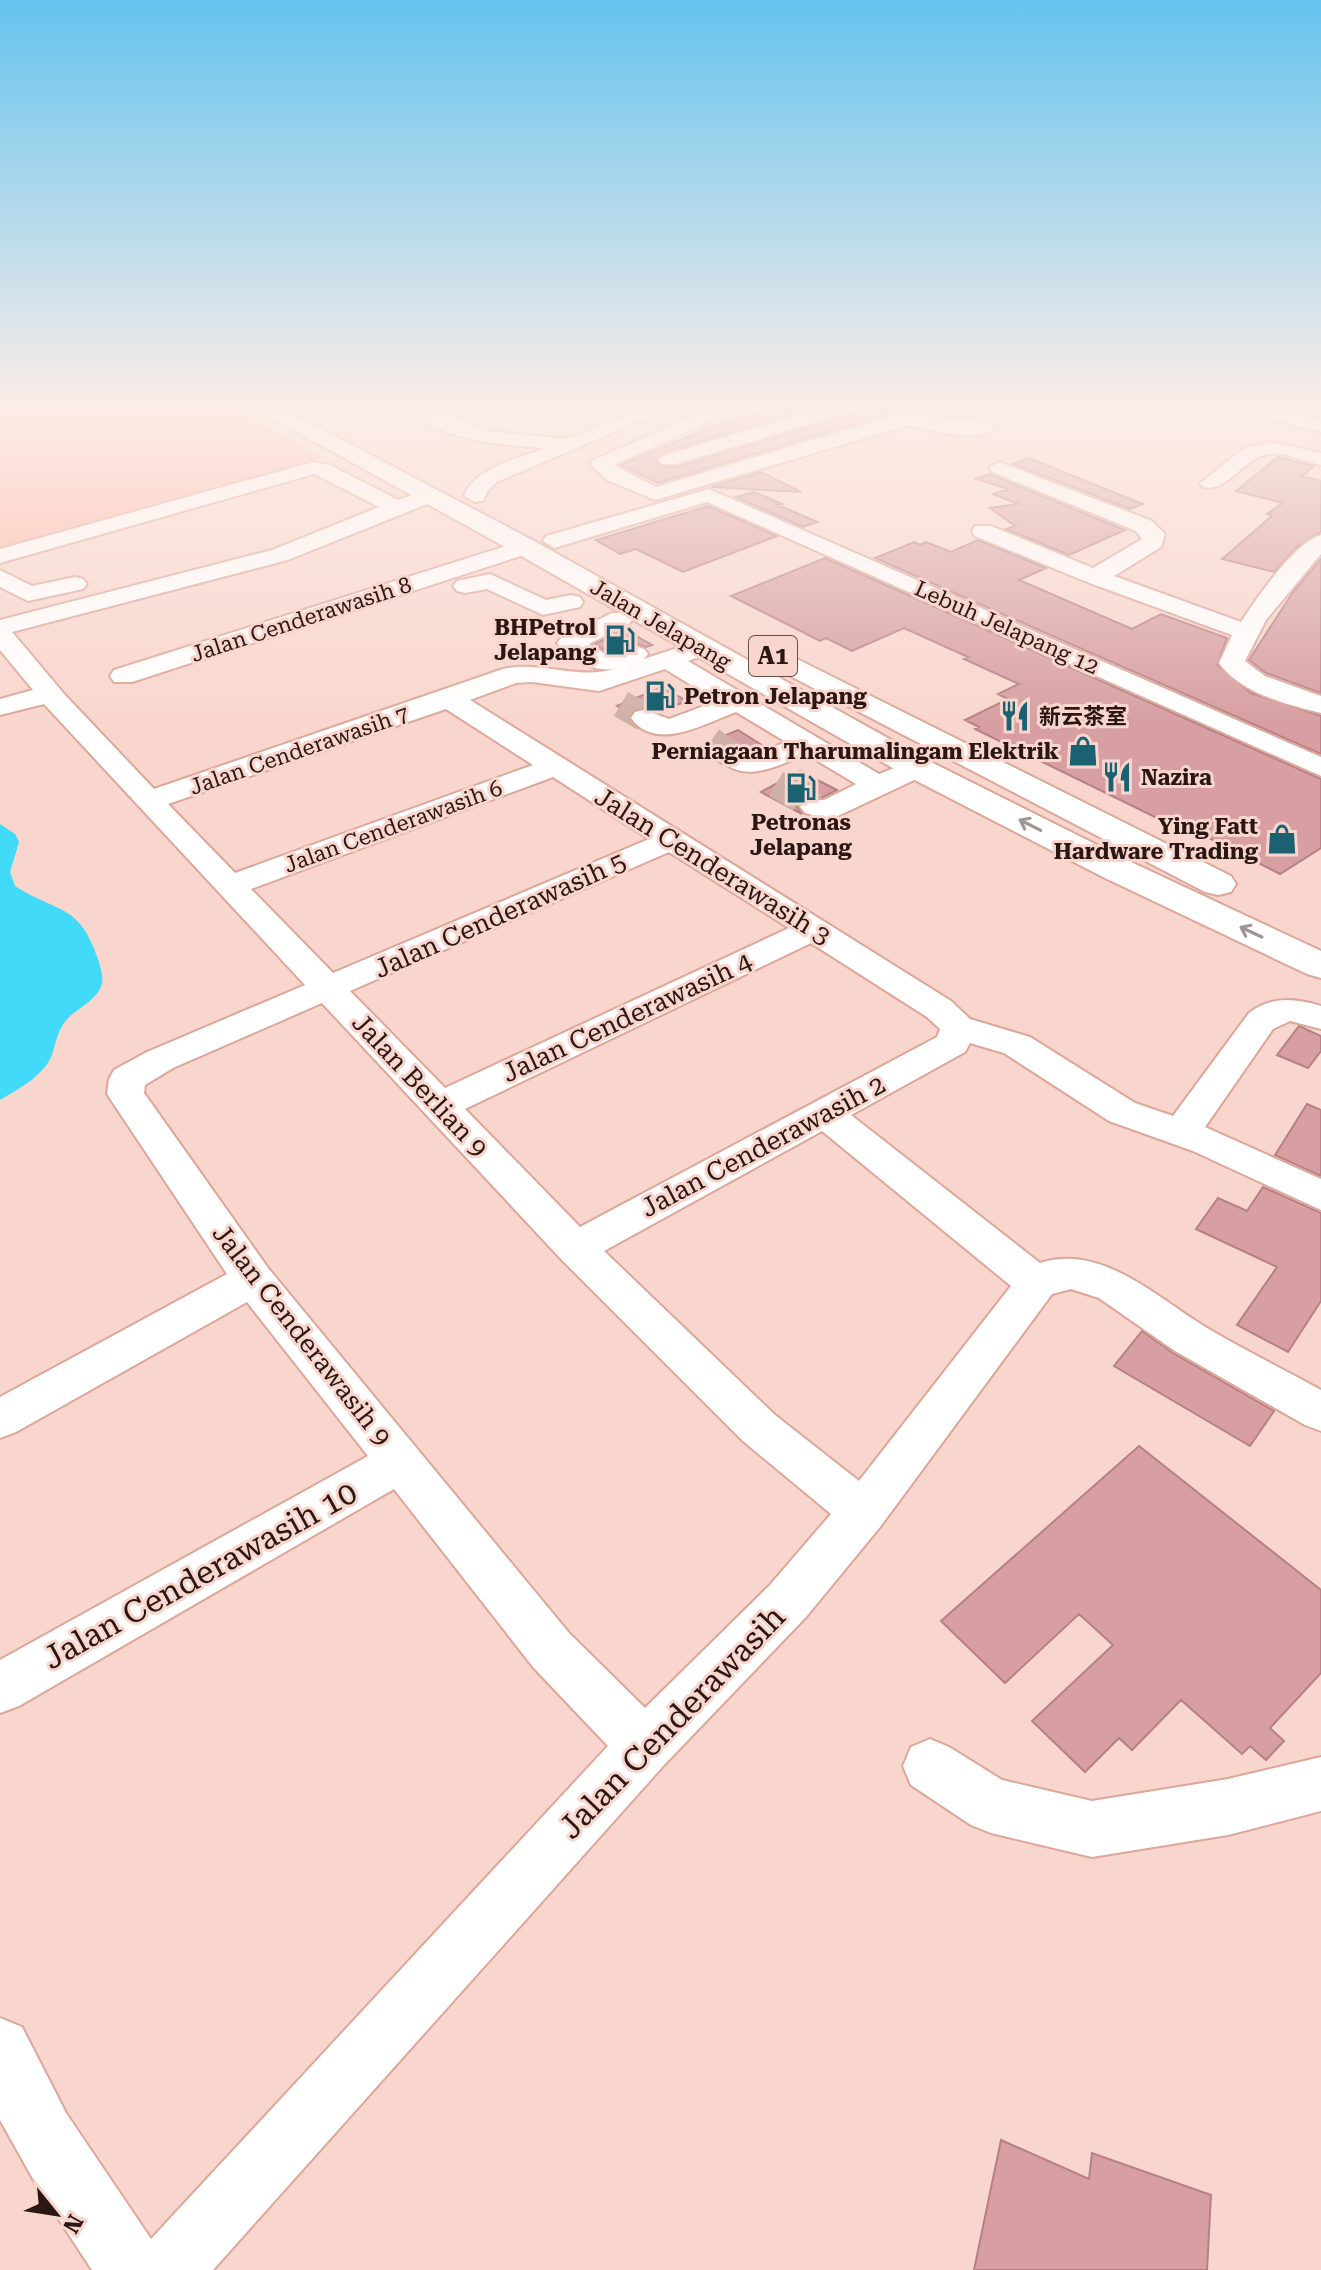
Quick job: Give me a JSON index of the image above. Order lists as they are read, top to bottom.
{
  "streets": {
    "main road": ["Jalan Jelapang", "A1"],
    "street": [
      "Jalan Cenderawasih 8",
      "Lebuh Jelapang 12",
      "Jalan Cenderawasih 7",
      "Jalan Cenderawasih 6",
      "Jalan Cenderawasih 3",
      "Jalan Cenderawasih 5",
      "Jalan Cenderawasih 4",
      "Jalan Berlian 9",
      "Jalan Cenderawasih 2",
      "Jalan Cenderawasih 9",
      "Jalan Cenderawasih 10",
      "Jalan Cenderawasih"
    ]
  },
  "crossings": [
    ["Jalan Cenderawasih 8", "Jalan Jelapang"],
    ["Jalan Cenderawasih 8", "Lebuh Jelapang 12"],
    ["Jalan Jelapang", "Lebuh Jelapang 12"],
    ["Jalan Jelapang", "Jalan Cenderawasih 7"],
    ["Jalan Cenderawasih 7", "Jalan Cenderawasih 3"],
    ["Jalan Cenderawasih 7", "Jalan Berlian 9"],
    ["Jalan Cenderawasih 6", "Jalan Cenderawasih 3"],
    ["Jalan Cenderawasih 6", "Jalan Berlian 9"],
    ["Jalan Cenderawasih 3", "Jalan Cenderawasih 5"],
    ["Jalan Cenderawasih 3", "Jalan Cenderawasih 4"],
    ["Jalan Cenderawasih 3", "Jalan Cenderawasih 2"],
    ["Jalan Cenderawasih 5", "Jalan Berlian 9"],
    ["Jalan Cenderawasih 5", "Jalan Cenderawasih 9"],
    ["Jalan Cenderawasih 4", "Jalan Berlian 9"],
    ["Jalan Berlian 9", "Jalan Cenderawasih 2"],
    ["Jalan Berlian 9", "Jalan Cenderawasih 9"],
    ["Jalan Berlian 9", "Jalan Cenderawasih"],
    ["Jalan Cenderawasih 9", "Jalan Cenderawasih 10"],
    ["Jalan Cenderawasih 9", "Jalan Cenderawasih"]
  ],
  "places": {
    "fuel station": ["BHPetrol Jelapang", "Petron Jelapang", "Petronas Jelapang"],
    "restaurant": ["新云茶室", "Nazira"],
    "shop": ["Perniagaan Tharumalingam Elektrik", "Ying Fatt Hardware Trading"]
  },
  "north": "bottom right"
}
